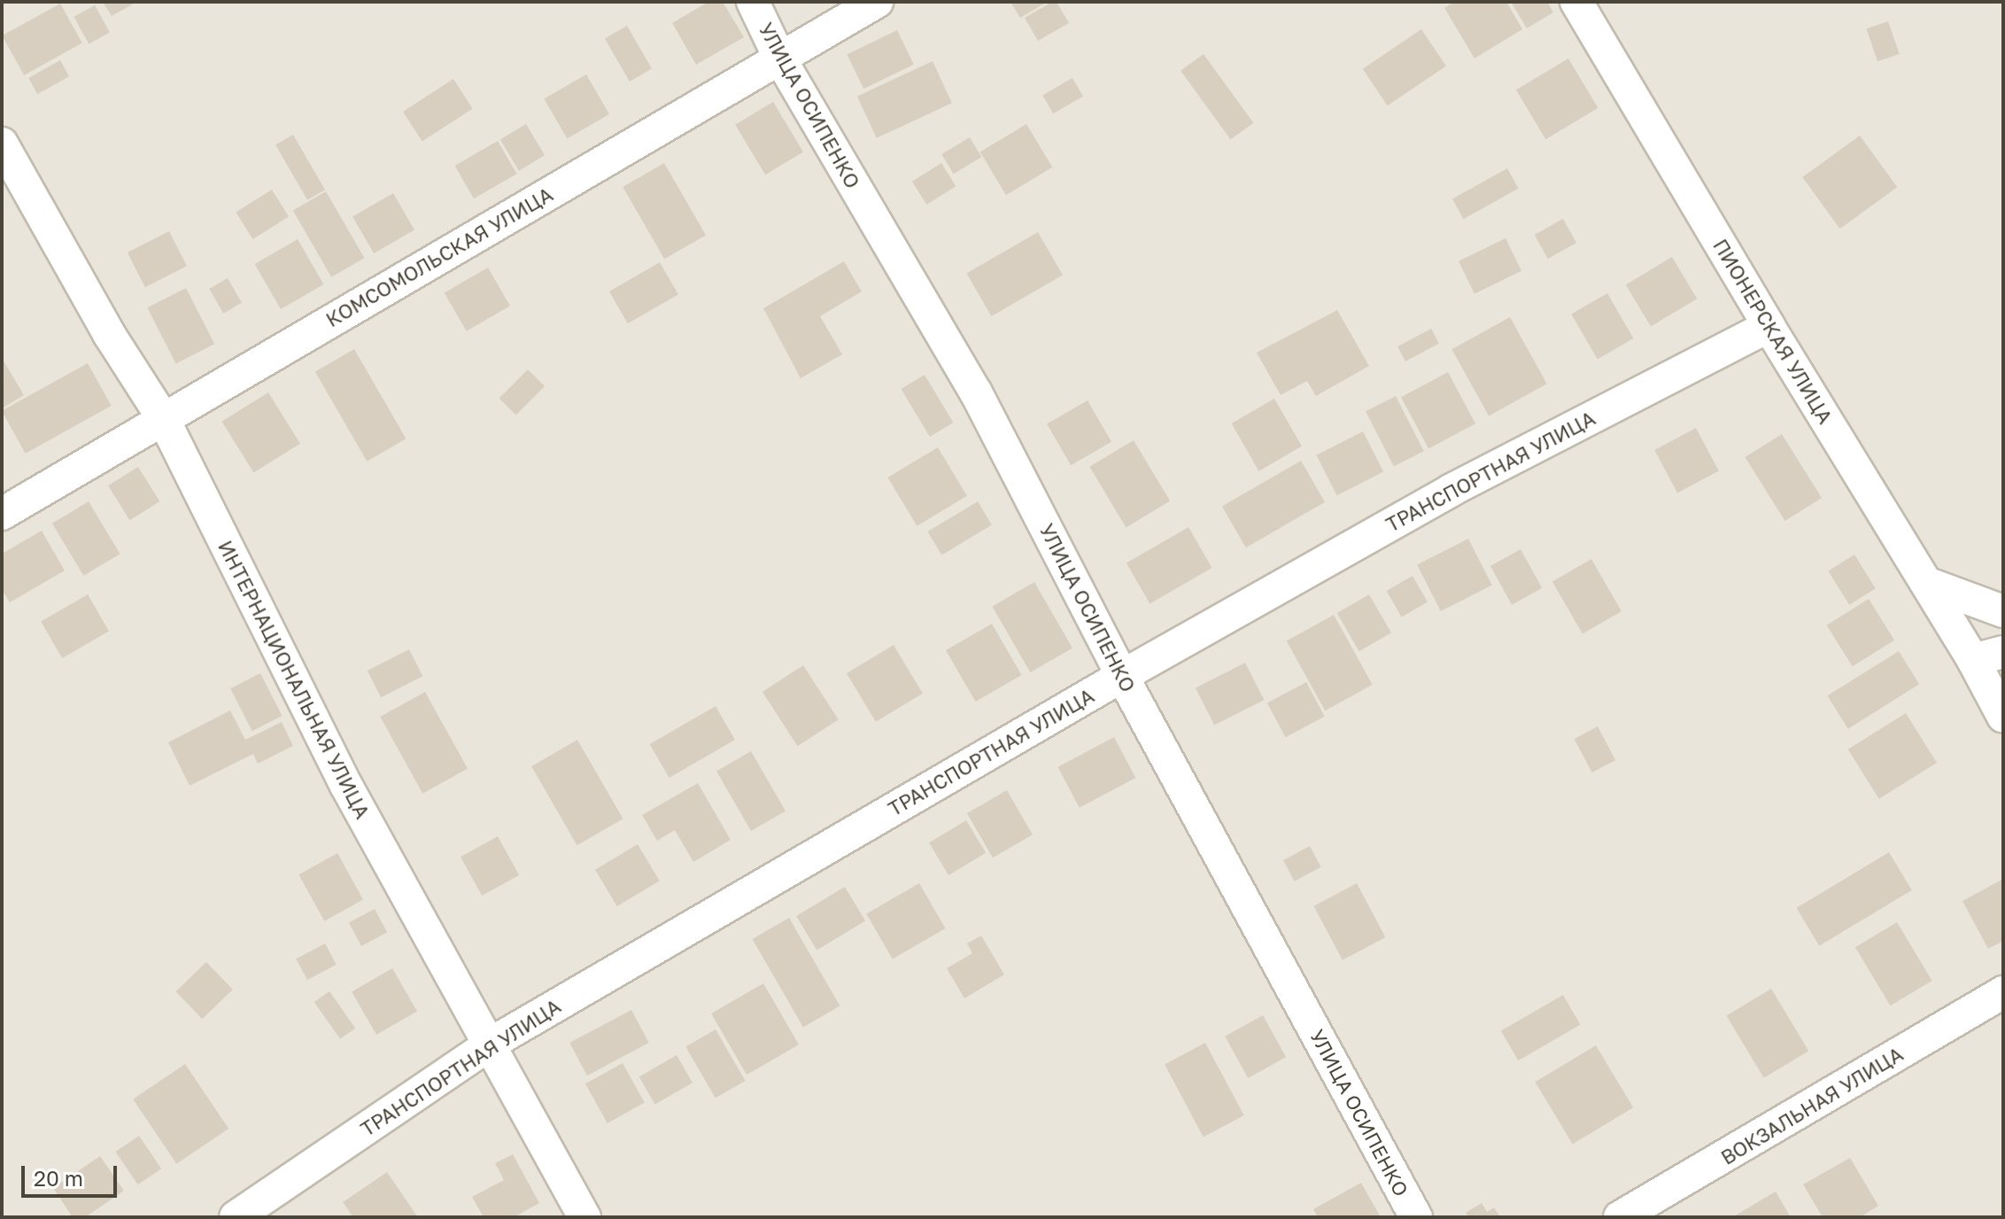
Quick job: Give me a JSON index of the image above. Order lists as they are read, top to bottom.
{
  "streets": {
    "street": [
      "УЛИЦА ОСИПЕНКО",
      "КОМСОМОЛЬСКАЯ УЛИЦА",
      "ПИОНЕРСКАЯ УЛИЦА",
      "ТРАНСПОРТНАЯ УЛИЦА",
      "ИНТЕРНАЦИОНАЛЬНАЯ УЛИЦА",
      "ВОКЗАЛЬНАЯ УЛИЦА"
    ]
  },
  "crossings": [
    ["УЛИЦА ОСИПЕНКО", "КОМСОМОЛЬСКАЯ УЛИЦА"],
    ["УЛИЦА ОСИПЕНКО", "ТРАНСПОРТНАЯ УЛИЦА"],
    ["КОМСОМОЛЬСКАЯ УЛИЦА", "ИНТЕРНАЦИОНАЛЬНАЯ УЛИЦА"],
    ["ПИОНЕРСКАЯ УЛИЦА", "ТРАНСПОРТНАЯ УЛИЦА"],
    ["ТРАНСПОРТНАЯ УЛИЦА", "ИНТЕРНАЦИОНАЛЬНАЯ УЛИЦА"]
  ],
  "scale_bar": "20 m"
}
